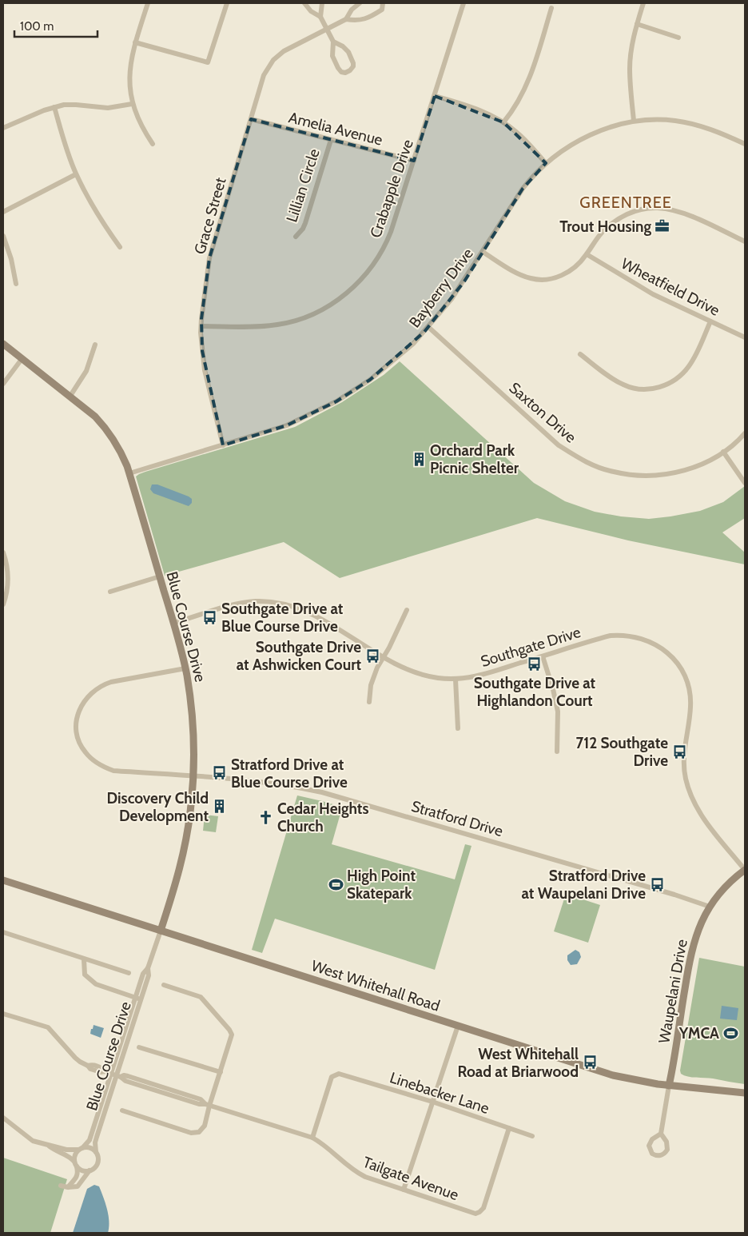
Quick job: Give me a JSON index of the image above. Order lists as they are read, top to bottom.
{
  "streets": {
    "main road": ["Blue Course Drive", "West Whitehall Road", "Waupelani Drive"],
    "street": [
      "Amelia Avenue",
      "Lillian Circle",
      "Crabapple Drive",
      "Grace Street",
      "Wheatfield Drive",
      "Bayberry Drive",
      "Saxton Drive",
      "Southgate Drive",
      "Stratford Drive",
      "Linebacker Lane",
      "Tailgate Avenue"
    ]
  },
  "crossings": [
    ["Amelia Avenue", "Lillian Circle"],
    ["Amelia Avenue", "Crabapple Drive"],
    ["Amelia Avenue", "Grace Street"],
    ["Crabapple Drive", "Grace Street"],
    ["Grace Street", "Bayberry Drive"],
    ["Bayberry Drive", "Saxton Drive"],
    ["Bayberry Drive", "Blue Course Drive"],
    ["Blue Course Drive", "Southgate Drive"],
    ["Blue Course Drive", "Stratford Drive"],
    ["Blue Course Drive", "West Whitehall Road"],
    ["Blue Course Drive", "Tailgate Avenue"],
    ["Southgate Drive", "Waupelani Drive"],
    ["Stratford Drive", "Waupelani Drive"],
    ["West Whitehall Road", "Waupelani Drive"],
    ["Linebacker Lane", "Tailgate Avenue"]
  ],
  "districts": ["GREENTREE"],
  "places": {
    "office": ["Trout Housing"],
    "building": ["Orchard Park Picnic Shelter", "Discovery Child Development"],
    "bus stop": [
      "Southgate Drive at Blue Course Drive",
      "Southgate Drive at Ashwicken Court",
      "Southgate Drive at Highlandon Court",
      "712 Southgate Drive",
      "Stratford Drive at Blue Course Drive",
      "Stratford Drive at Waupelani Drive",
      "West Whitehall Road at Briarwood"
    ],
    "church": ["Cedar Heights Church"],
    "sports": ["High Point Skatepark", "YMCA"]
  },
  "scale_bar": "100 m"
}
